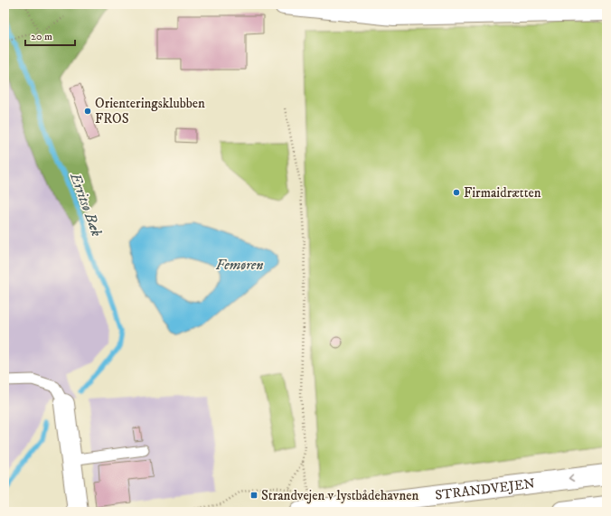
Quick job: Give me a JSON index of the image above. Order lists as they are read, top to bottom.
{
  "streets": {
    "street": ["STRANDVEJEN"]
  },
  "one_way": ["STRANDVEJEN"],
  "water": ["Erritsø Bæk", "Femøren"],
  "places": {
    "other": ["Orienteringsklubben FROS", "Firmaidrætten"],
    "transit": ["Strandvejen v lystbådehavnen"]
  },
  "scale_bar": "20 m"
}
